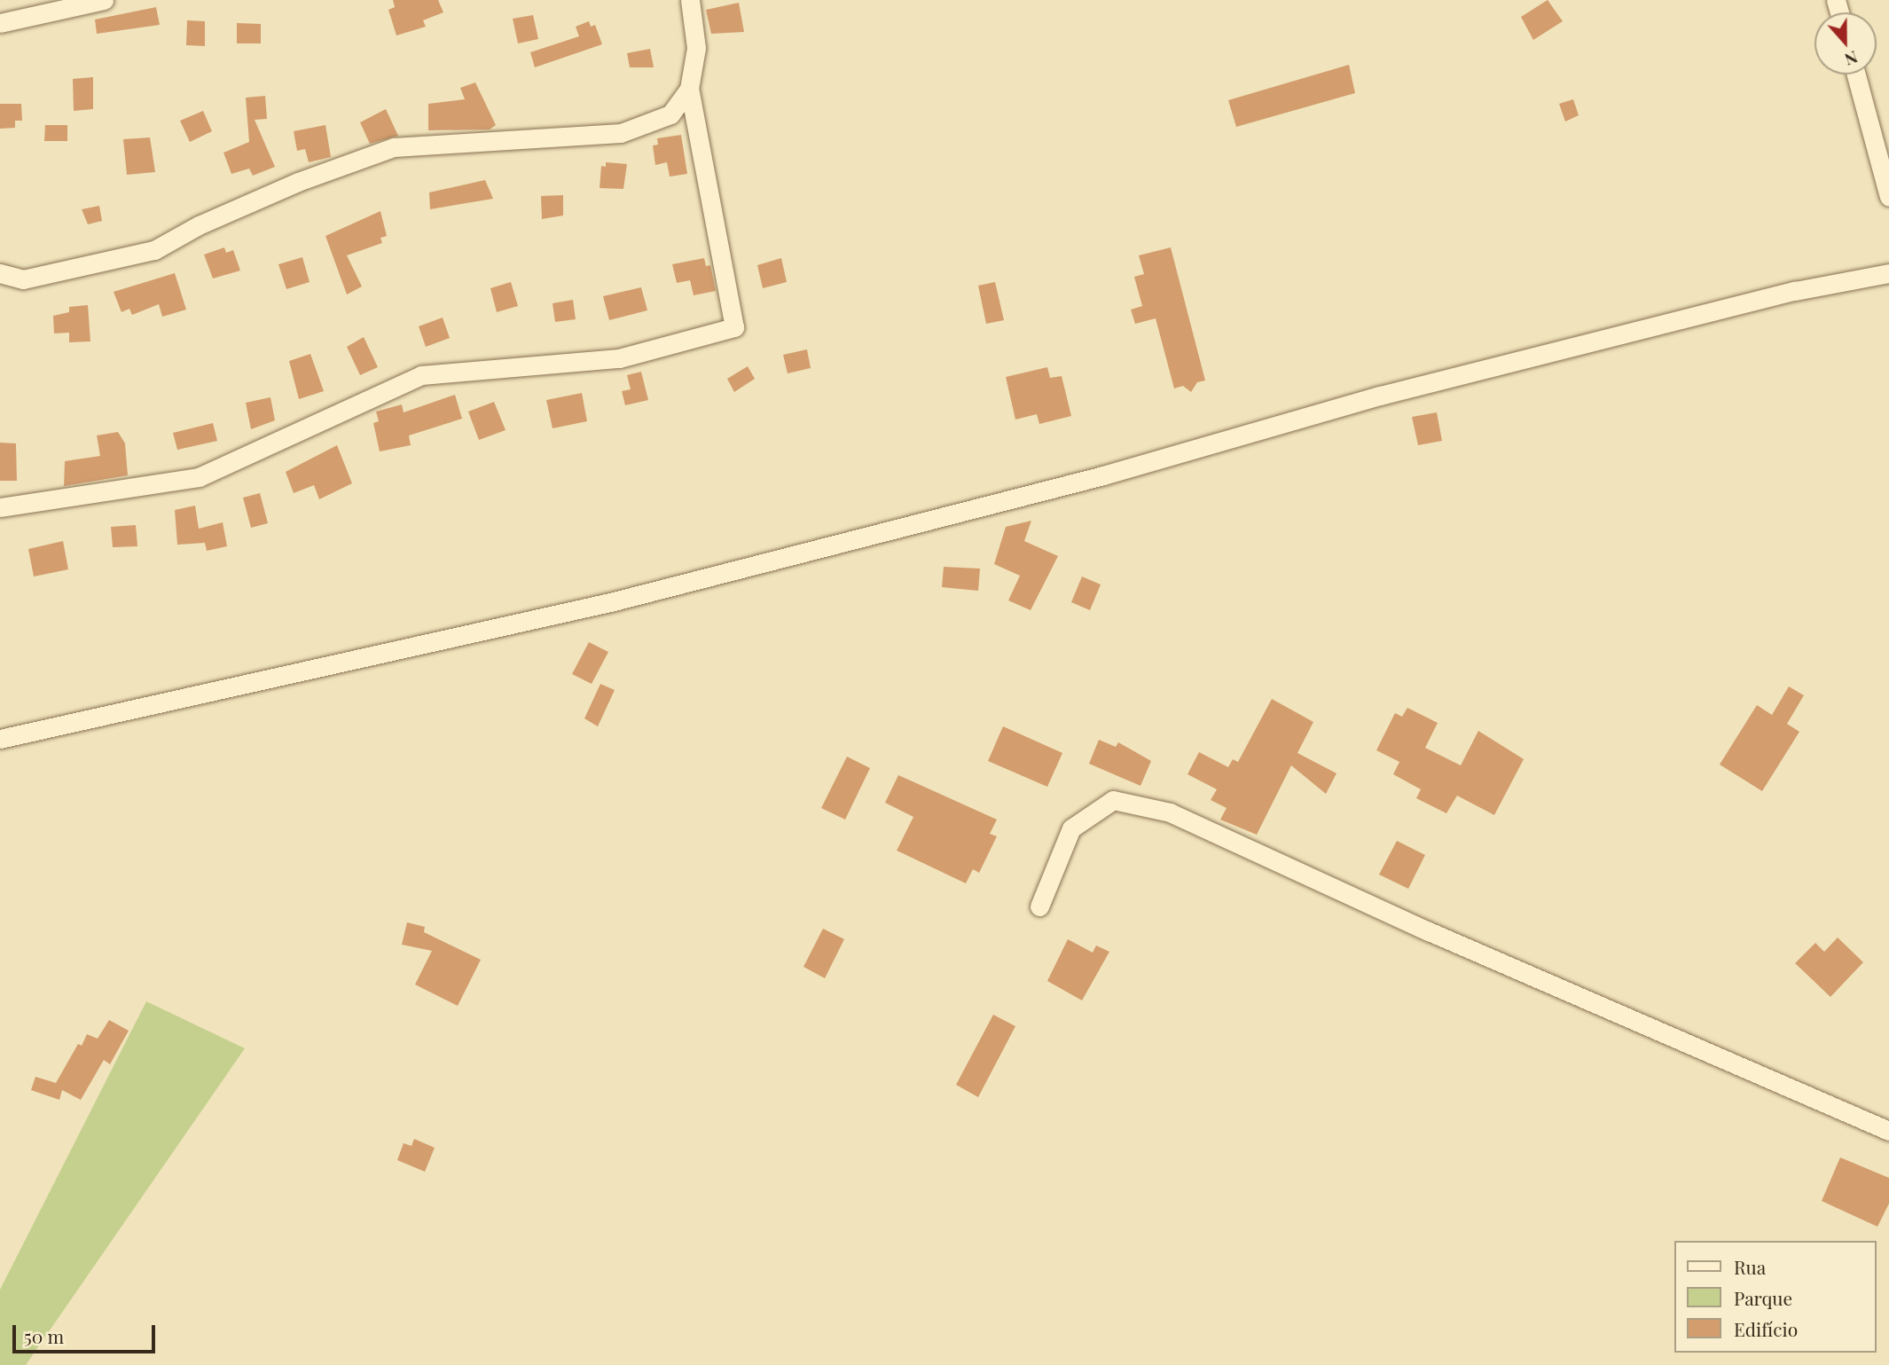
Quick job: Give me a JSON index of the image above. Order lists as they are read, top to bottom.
{
  "legend": ["Rua", "Parque", "Edifício"],
  "scale_bar": "50 m",
  "north": "bottom"
}
